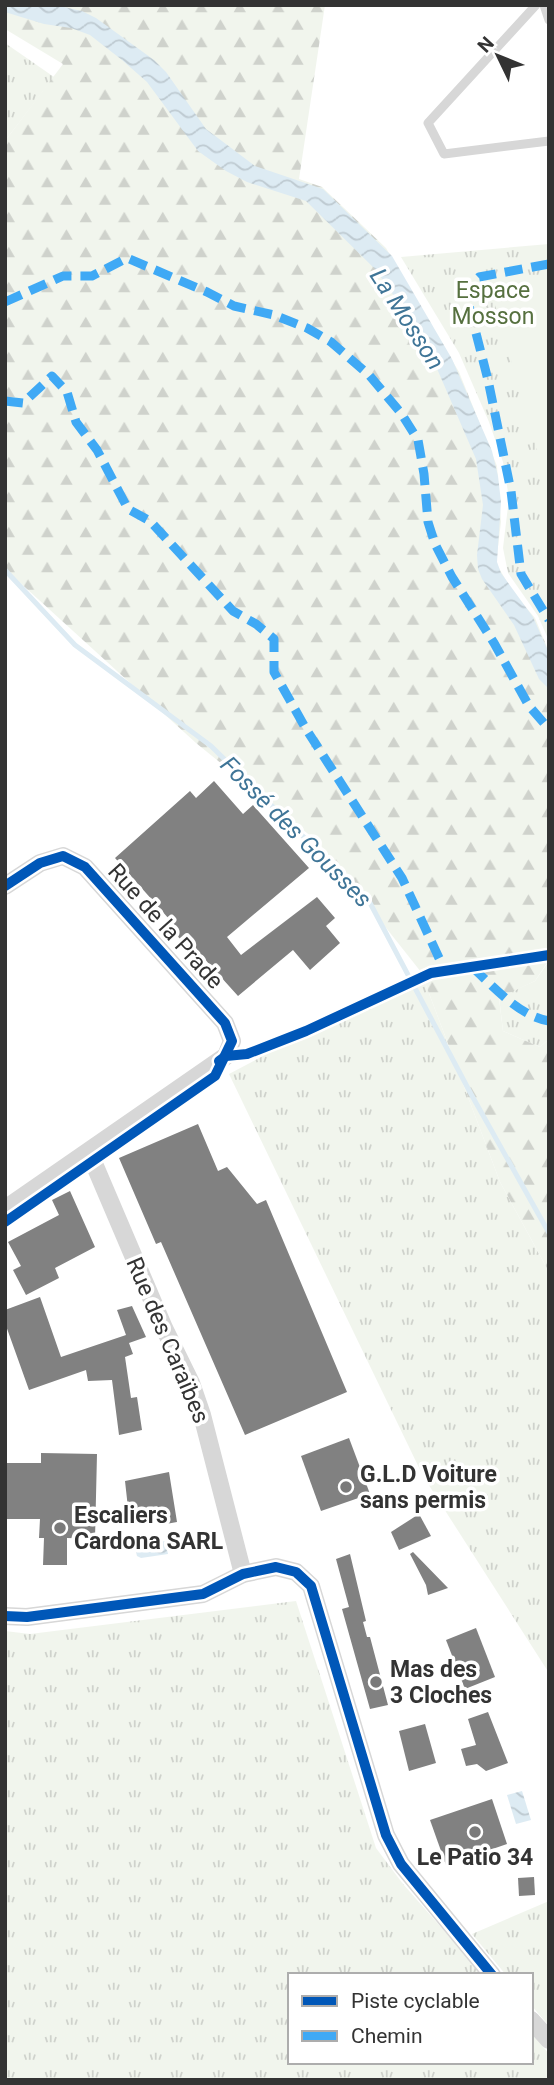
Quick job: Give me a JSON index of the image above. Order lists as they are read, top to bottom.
{
  "streets": {
    "street": ["Rue de la Prade", "Rue des Caraïbes"]
  },
  "crossings": [
    ["Rue de la Prade", "Rue des Caraïbes"]
  ],
  "water": ["La Mosson", "Fossé des Gousses"],
  "parks": ["Espace Mosson"],
  "places": [
    "G.L.D Voiture sans permis",
    "Escaliers Cardona SARL",
    "Mas des 3 Cloches",
    "Le Patio 34"
  ],
  "legend": ["Piste cyclable", "Chemin"],
  "north": "top left"
}
